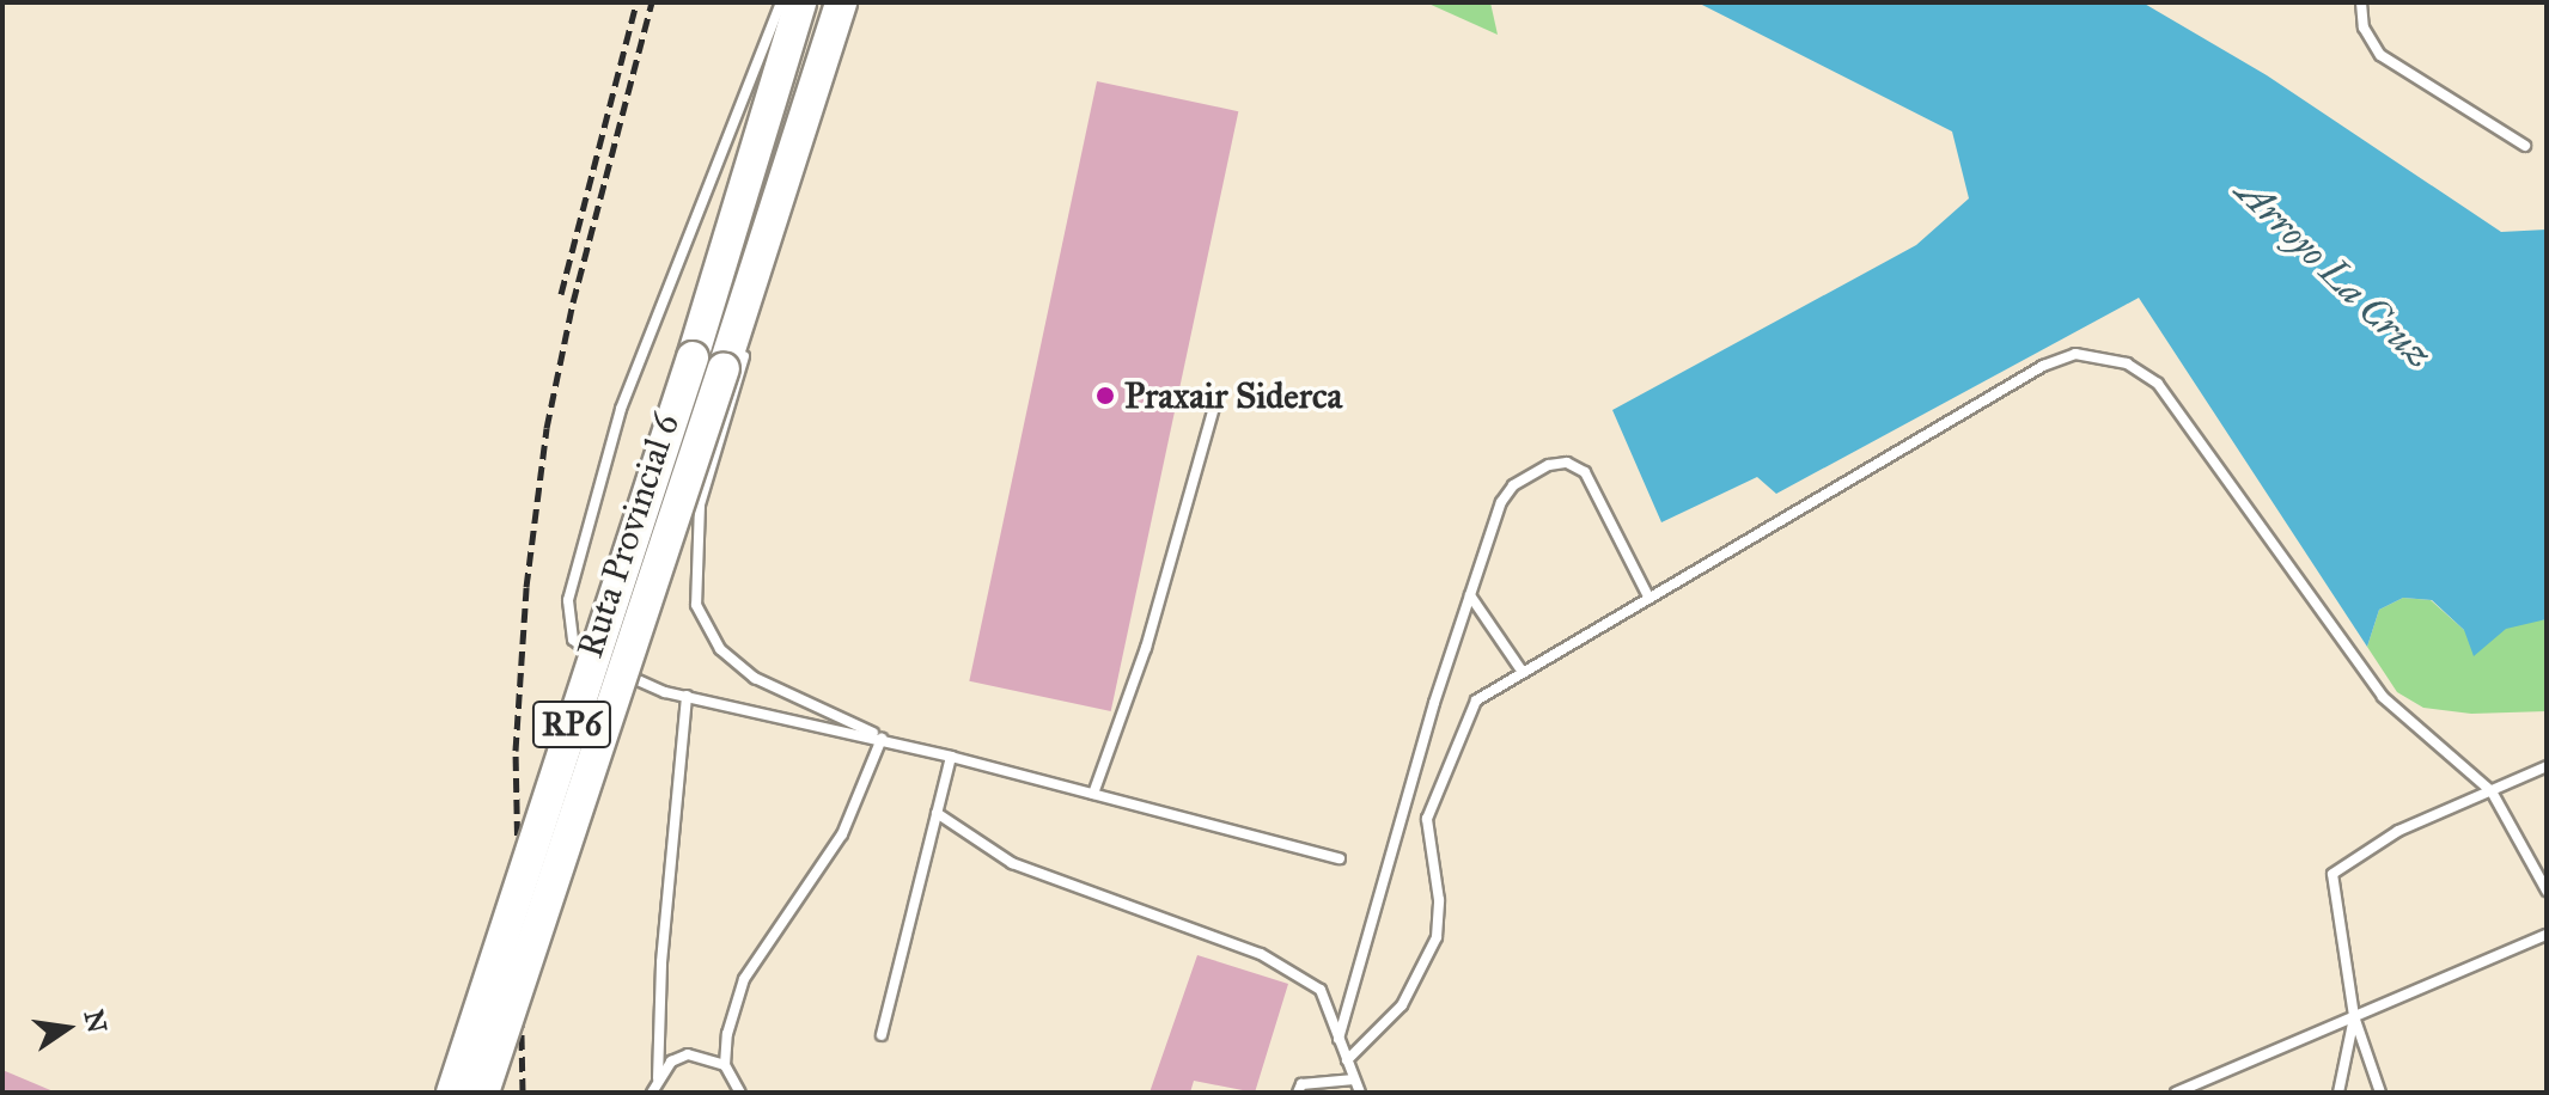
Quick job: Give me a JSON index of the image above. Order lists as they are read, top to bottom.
{
  "streets": {
    "highway": ["Ruta Provincial 6", "RP6"]
  },
  "water": ["Arroyo La Cruz"],
  "places": ["Praxair Siderca"],
  "north": "right"
}
